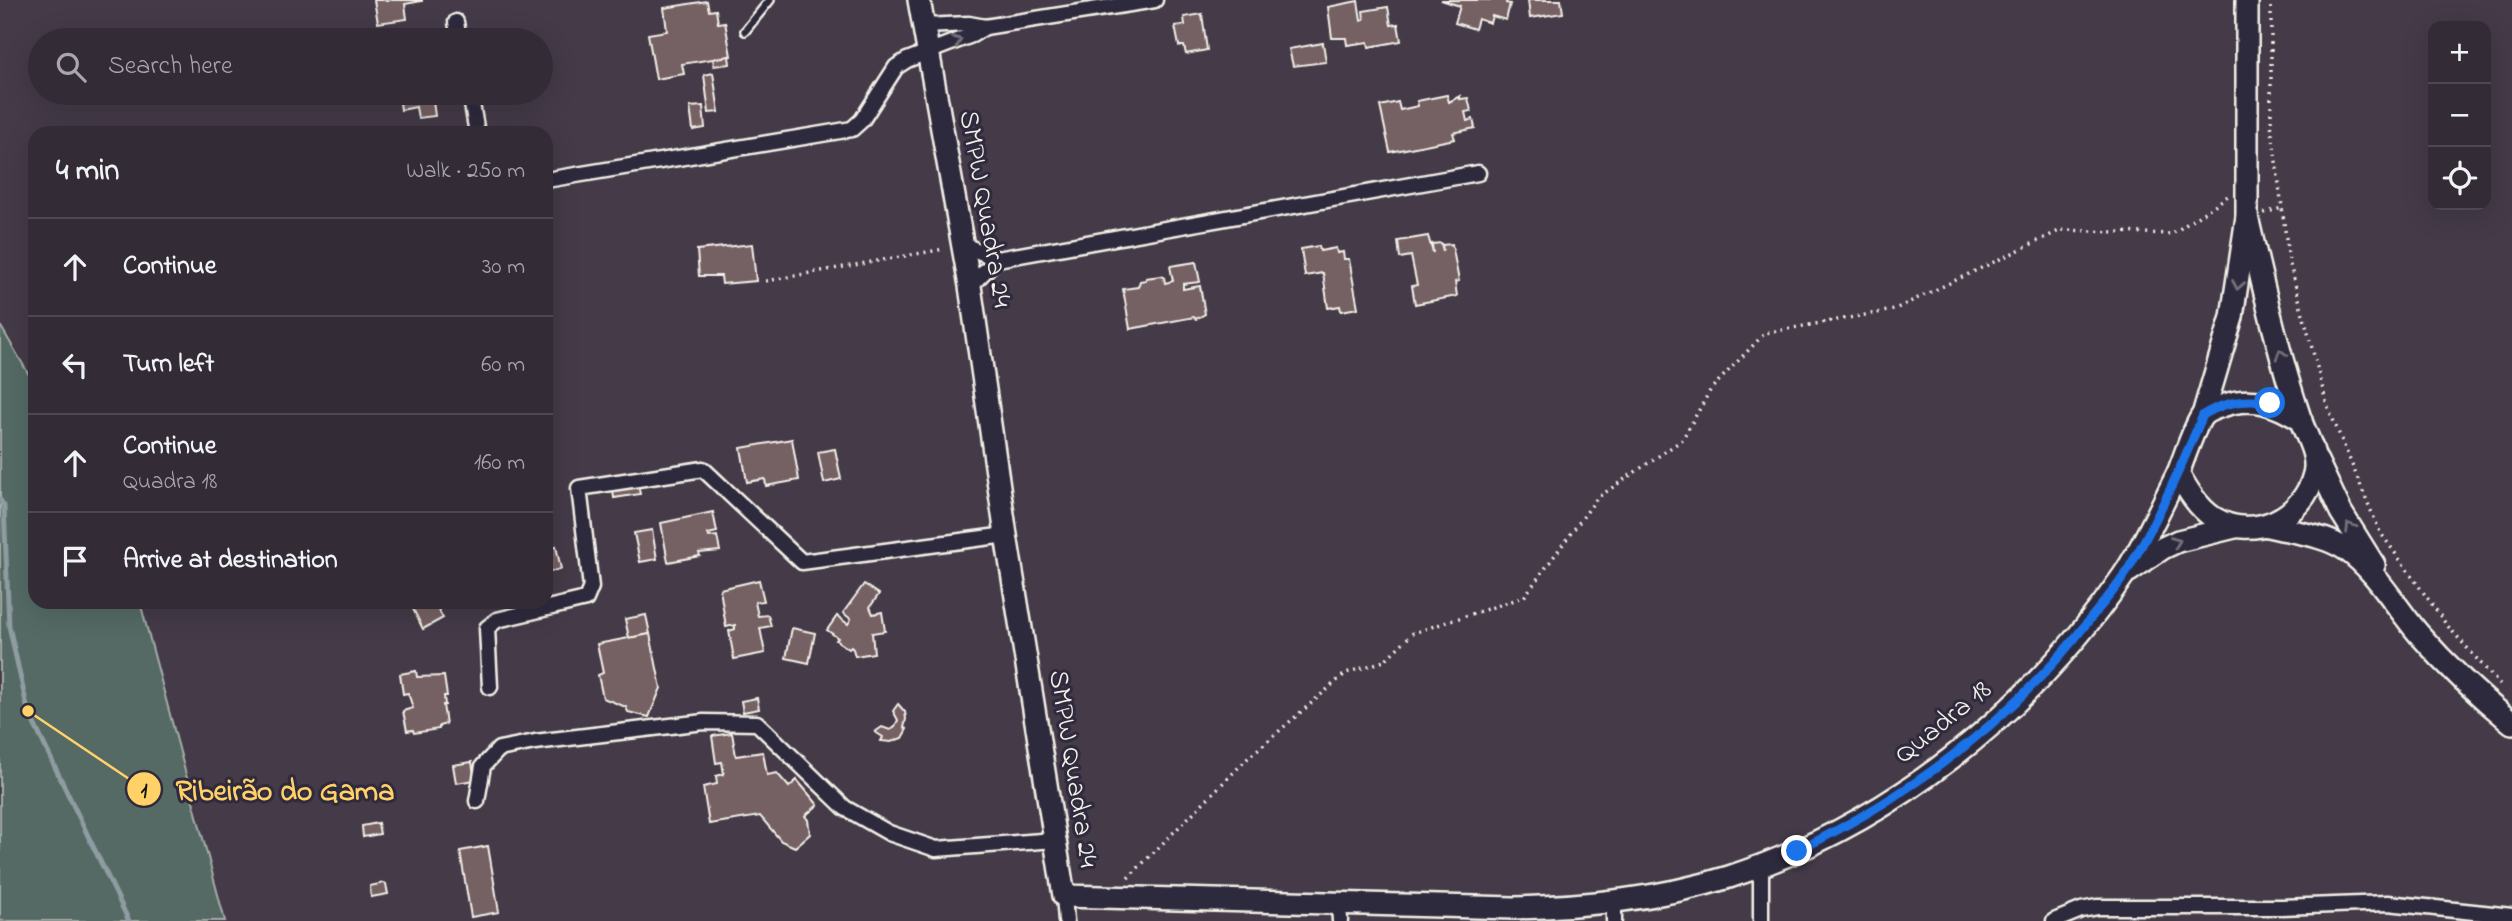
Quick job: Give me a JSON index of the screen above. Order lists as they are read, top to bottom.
{
  "streets": {
    "street": ["SMPW Quadra 24", "Quadra 18"]
  },
  "crossings": [
    ["SMPW Quadra 24", "Quadra 18"]
  ],
  "places": ["Ribeirão do Gama"],
  "page": {
    "map_buttons": ["+", "−"],
    "search": "Search here",
    "heading": ["4 min", "Walk · 250 m"],
    "list": [
      ["Continue", "30 m"],
      ["Turn left", "60 m"],
      ["Continue", "Quadra 18", "160 m"],
      "Arrive at destination"
    ]
  }
}
